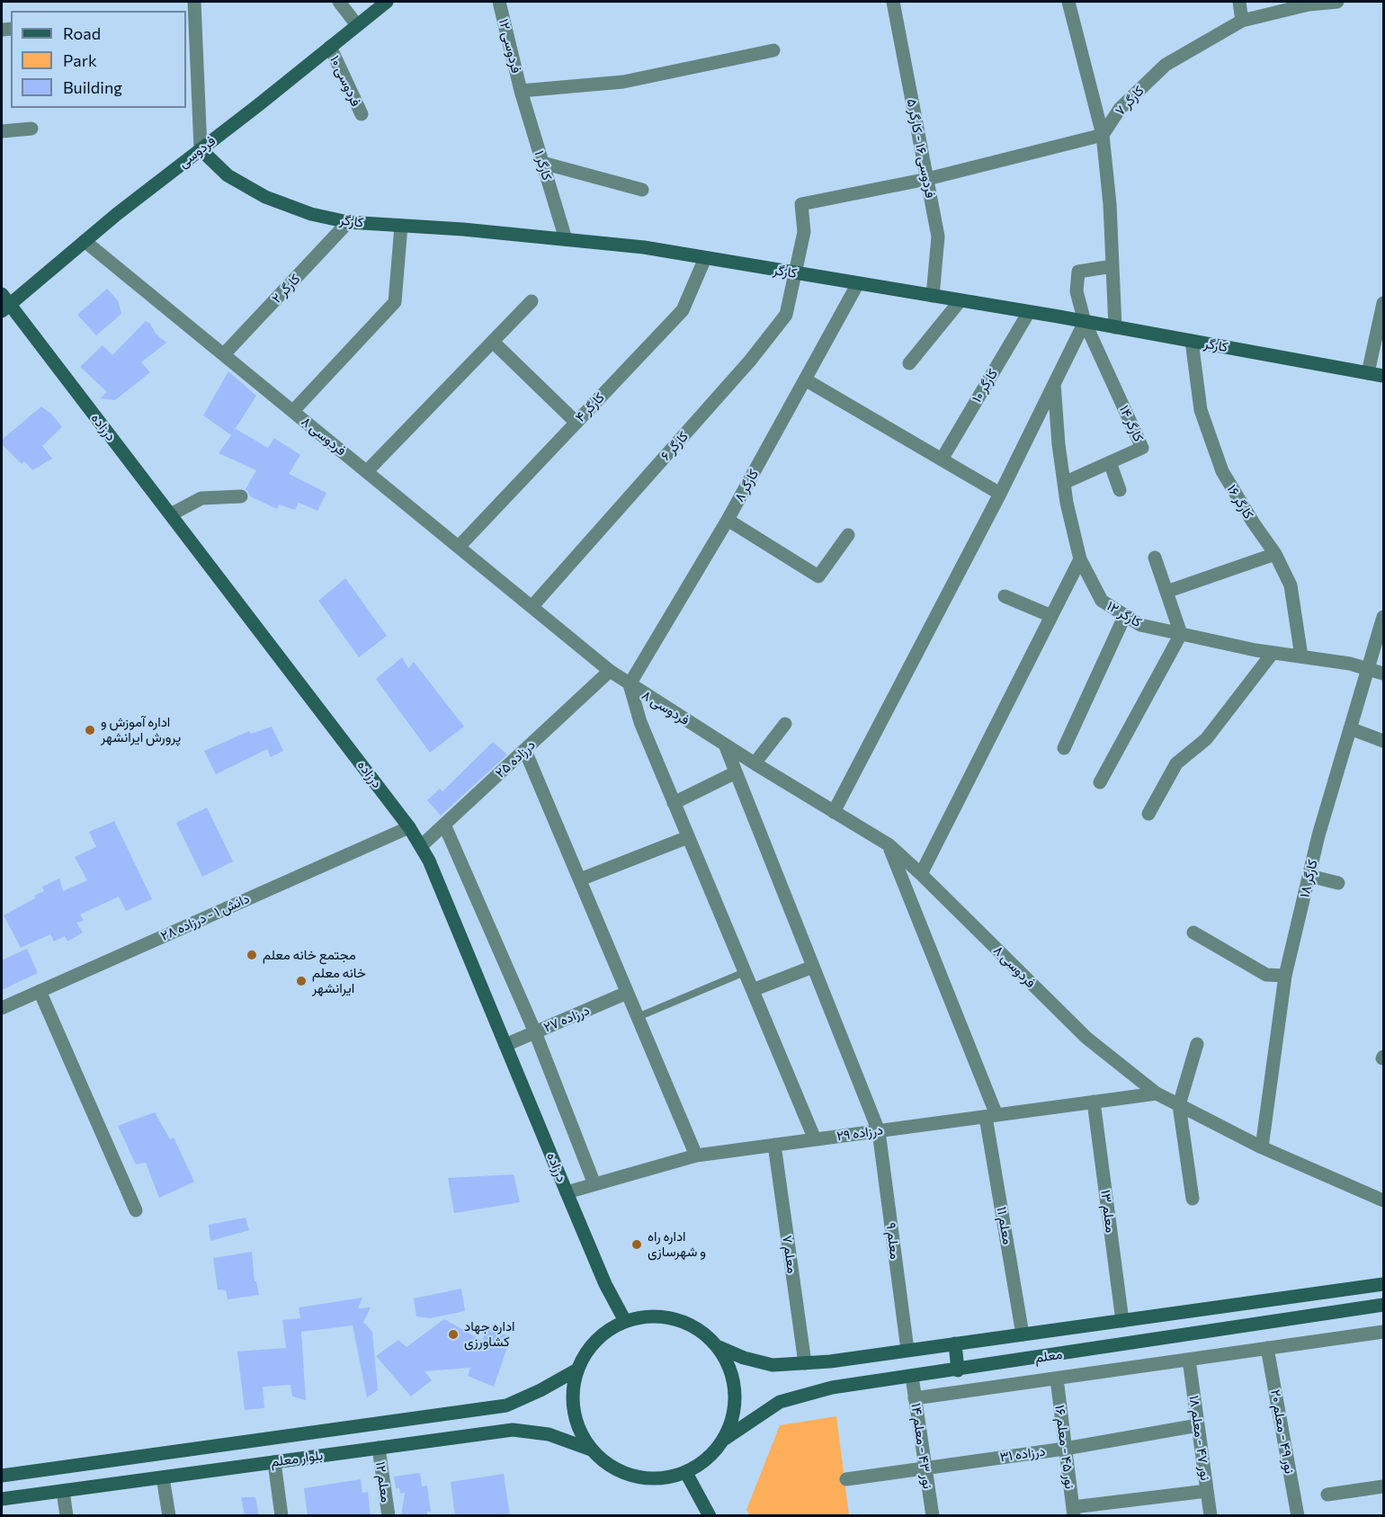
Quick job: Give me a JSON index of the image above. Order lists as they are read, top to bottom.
{
  "streets": {
    "main road": [
      "فردوسی",
      "کارگر",
      "درزاده",
      "معلم",
      "بلوار معلم"
    ],
    "street": [
      "فردوسی ۱۲",
      "فردوسی ۱۰",
      "کارگر ۷",
      "فردوسی ۱۶ - کارگر ۵",
      "کارگر ۱",
      "کارگر ۲",
      "کارگر ۱۰",
      "کارگر ۴",
      "کارگر ۱۴",
      "فردوسی ۸",
      "کارگر ۶",
      "کارگر ۸",
      "کارگر ۱۶",
      "کارگر ۱۲",
      "درزاده ۲۵",
      "کارگر ۱۸",
      "دانش ۱ - درزاده ۲۸",
      "درزاده ۲۷",
      "درزاده ۲۹",
      "معلم ۱۳",
      "معلم ۱۱",
      "معلم ۹",
      "معلم ۷",
      "نور ۴۹ - معلم ۲۰",
      "نور ۴۷ - معلم ۱۸",
      "نور ۴۳ - معلم ۱۴",
      "نور ۴۵ - معلم ۱۶",
      "درزاده ۳۱",
      "معلم ۱۲"
    ]
  },
  "crossings": [
    ["فردوسی ۱۲", "کارگر ۱"],
    ["فردوسی ۱۰", "فردوسی"],
    ["فردوسی ۱۶ - کارگر ۵", "کارگر"],
    ["فردوسی ۱۶ - کارگر ۵", "کارگر ۶"],
    ["فردوسی", "کارگر"],
    ["فردوسی", "درزاده"],
    ["فردوسی", "فردوسی ۸"],
    ["کارگر ۱", "کارگر"],
    ["کارگر", "کارگر ۲"],
    ["کارگر", "کارگر ۱۰"],
    ["کارگر", "کارگر ۴"],
    ["کارگر", "کارگر ۱۴"],
    ["کارگر", "کارگر ۶"],
    ["کارگر", "کارگر ۸"],
    ["کارگر", "کارگر ۱۶"],
    ["کارگر ۲", "فردوسی ۸"],
    ["کارگر ۴", "فردوسی ۸"],
    ["کارگر ۱۴", "کارگر ۱۲"],
    ["درزاده", "درزاده ۲۵"],
    ["درزاده", "دانش ۱ - درزاده ۲۸"],
    ["درزاده", "درزاده ۲۷"],
    ["درزاده", "درزاده ۲۹"],
    ["درزاده", "معلم"],
    ["درزاده", "بلوار معلم"],
    ["فردوسی ۸", "کارگر ۶"],
    ["فردوسی ۸", "کارگر ۸"],
    ["فردوسی ۸", "درزاده ۲۵"],
    ["فردوسی ۸", "کارگر ۱۸"],
    ["فردوسی ۸", "درزاده ۲۹"],
    ["فردوسی ۸", "معلم ۱۱"],
    ["فردوسی ۸", "معلم ۹"],
    ["کارگر ۱۶", "کارگر ۱۲"],
    ["کارگر ۱۲", "کارگر ۱۸"],
    ["درزاده ۲۹", "معلم ۱۳"],
    ["درزاده ۲۹", "معلم ۱۱"],
    ["درزاده ۲۹", "معلم ۹"],
    ["درزاده ۲۹", "معلم ۷"],
    ["معلم ۱۳", "معلم"],
    ["معلم ۱۱", "معلم"],
    ["معلم ۹", "معلم"],
    ["معلم ۷", "معلم"],
    ["معلم", "نور ۴۳ - معلم ۱۴"],
    ["معلم", "بلوار معلم"],
    ["نور ۴۷ - معلم ۱۸", "درزاده ۳۱"],
    ["نور ۴۳ - معلم ۱۴", "درزاده ۳۱"],
    ["نور ۴۵ - معلم ۱۶", "درزاده ۳۱"],
    ["بلوار معلم", "معلم ۱۲"]
  ],
  "places": [
    "اداره آموزش و پرورش ایرانشهر",
    "مجتمع خانه معلم",
    "خانه معلم ایرانشهر",
    "اداره راه و شهرسازی",
    "اداره جهاد کشاورزی"
  ],
  "legend": ["Road", "Park", "Building"]
}
